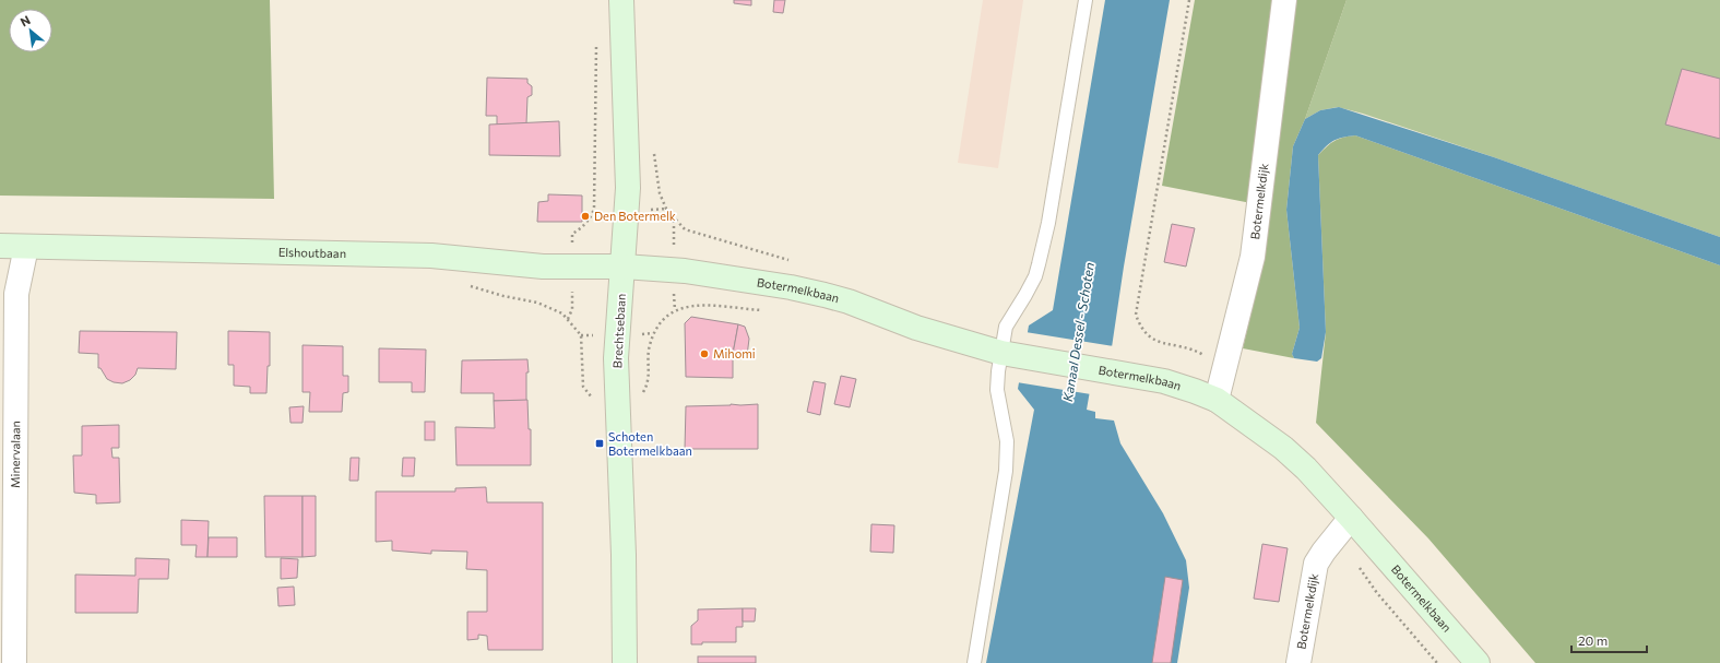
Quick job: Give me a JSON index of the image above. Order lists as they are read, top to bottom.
{
  "streets": {
    "main road": ["Elshoutbaan", "Botermelkbaan", "Brechtsebaan"],
    "street": ["Botermelkdijk", "Minervalaan"]
  },
  "crossings": [
    ["Botermelkdijk", "Botermelkbaan"],
    ["Elshoutbaan", "Botermelkbaan"],
    ["Elshoutbaan", "Brechtsebaan"],
    ["Elshoutbaan", "Minervalaan"],
    ["Botermelkbaan", "Brechtsebaan"]
  ],
  "water": ["Kanaal Dessel - Schoten"],
  "places": {
    "other": ["Den Botermelk", "Mihomi"],
    "transit": ["Schoten Botermelkbaan"]
  },
  "scale_bar": "20 m",
  "north": "top left"
}
